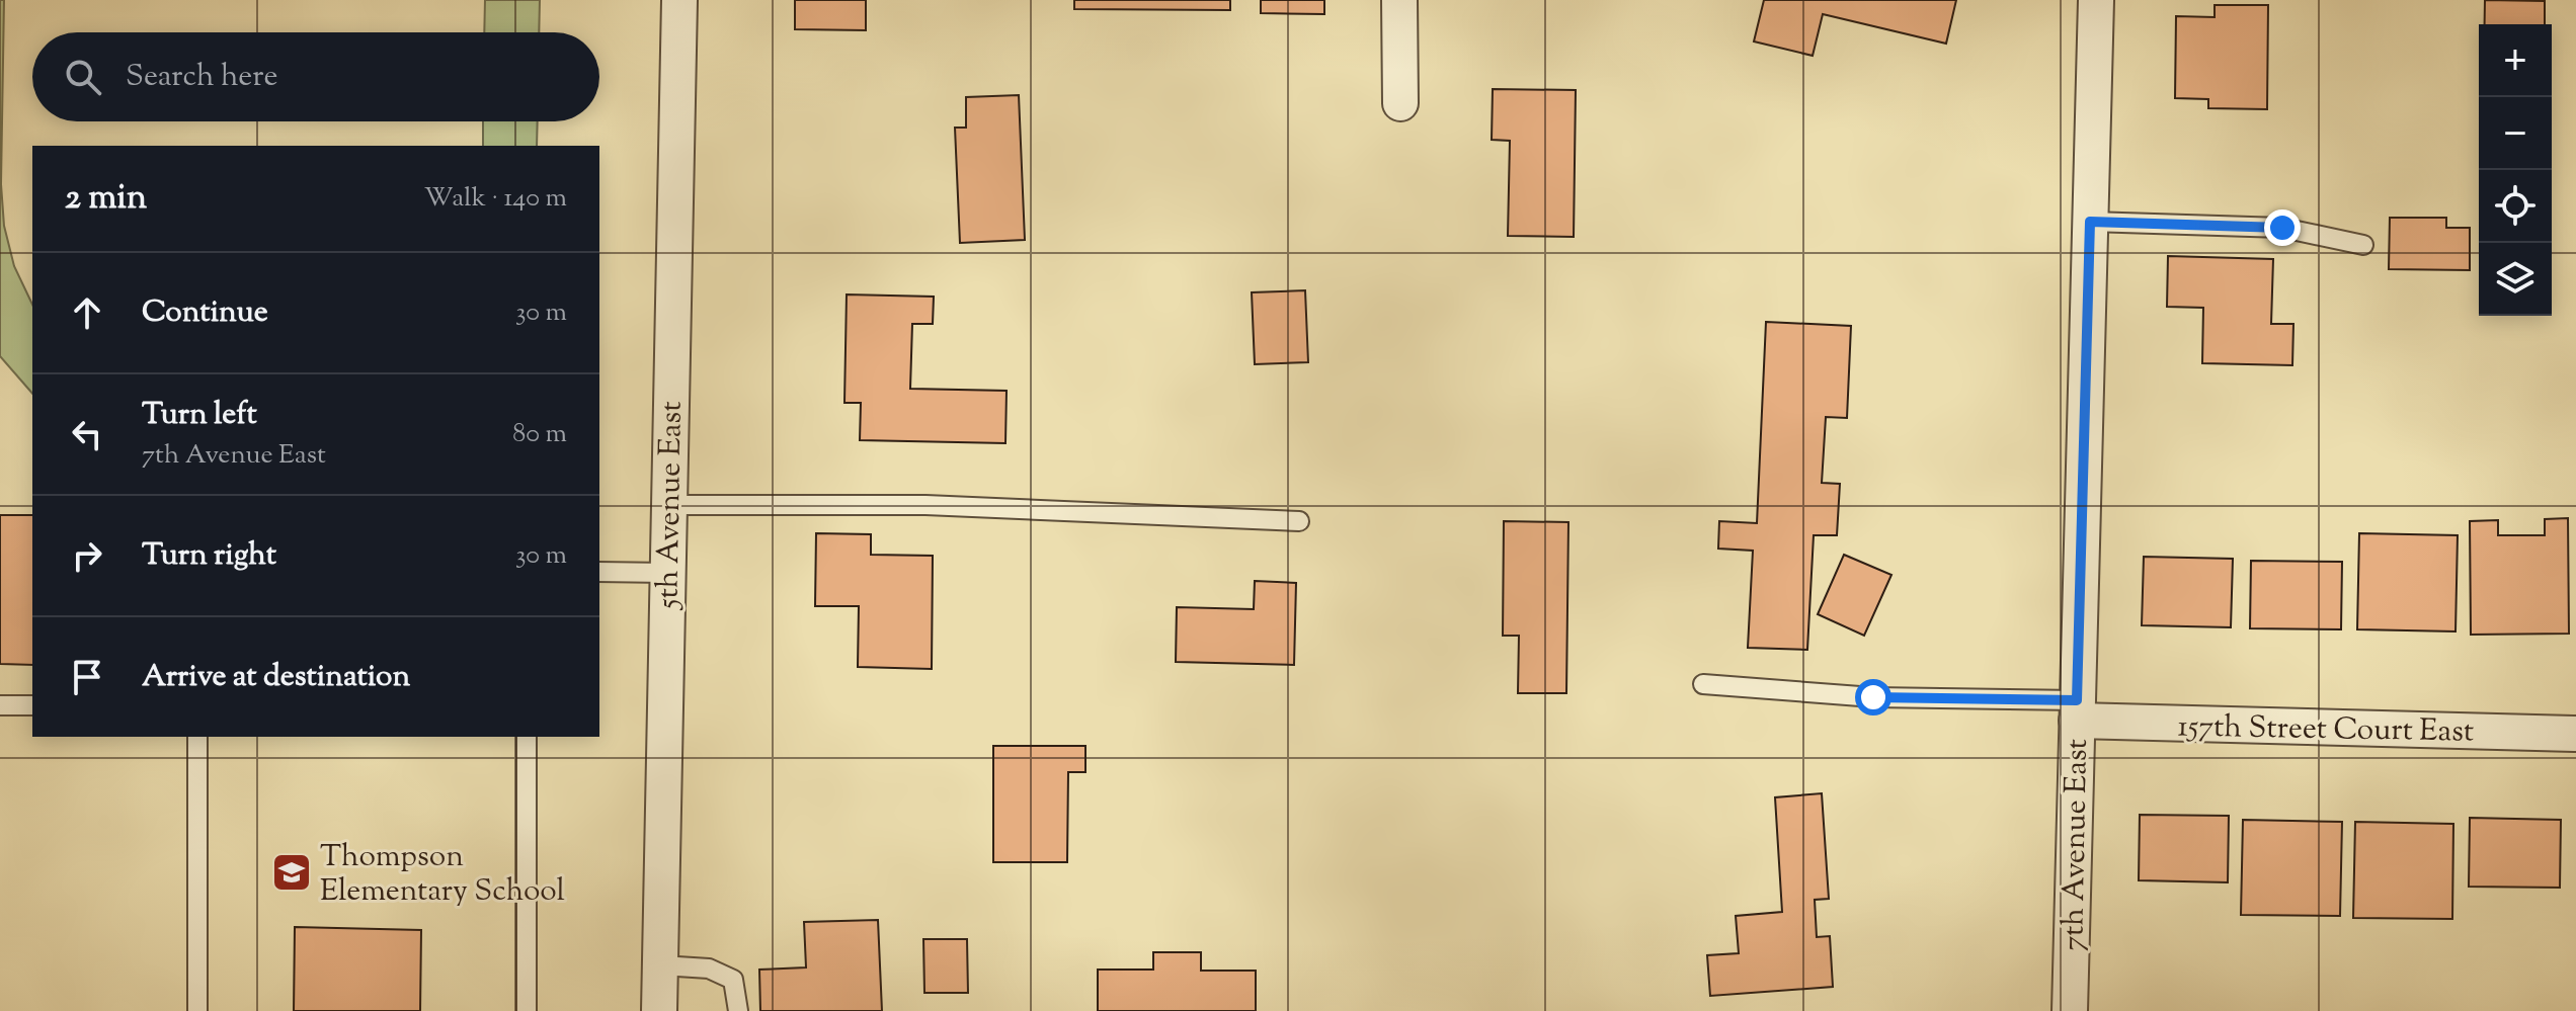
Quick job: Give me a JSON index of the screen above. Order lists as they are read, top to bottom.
{
  "streets": {
    "street": ["5th Avenue East", "157th Street Court East", "7th Avenue East"]
  },
  "crossings": [
    ["157th Street Court East", "7th Avenue East"]
  ],
  "places": {
    "school or university": ["Thompson Elementary School"]
  },
  "page": {
    "map_buttons": ["+", "−"],
    "search": "Search here",
    "heading": ["2 min", "Walk · 140 m"],
    "list": [
      ["Continue", "30 m"],
      ["Turn left", "7th Avenue East", "80 m"],
      ["Turn right", "30 m"],
      "Arrive at destination"
    ]
  }
}
